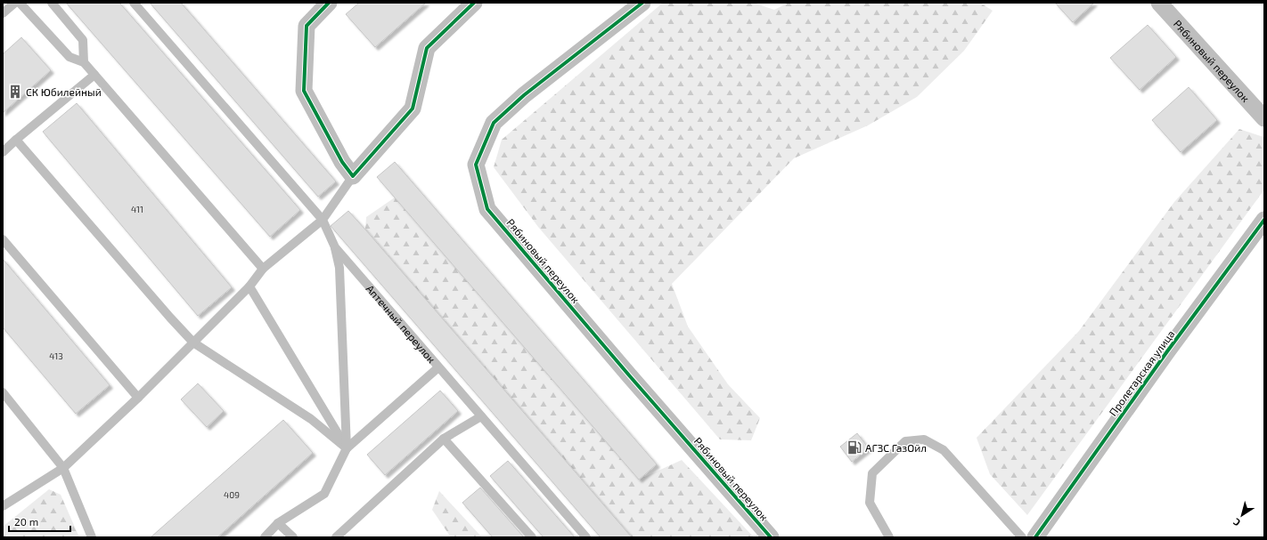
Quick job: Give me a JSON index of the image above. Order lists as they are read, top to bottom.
{
  "streets": {
    "street": ["Рябиновый переулок", "Пролетарская улица"],
    "lane": ["Аптечный переулок"]
  },
  "places": {
    "building": ["СК Юбилейный"],
    "fuel station": ["АГЗС ГазОйл"]
  },
  "house_numbers": ["411", "413", "409"],
  "scale_bar": "20 m",
  "north": "bottom left"
}
